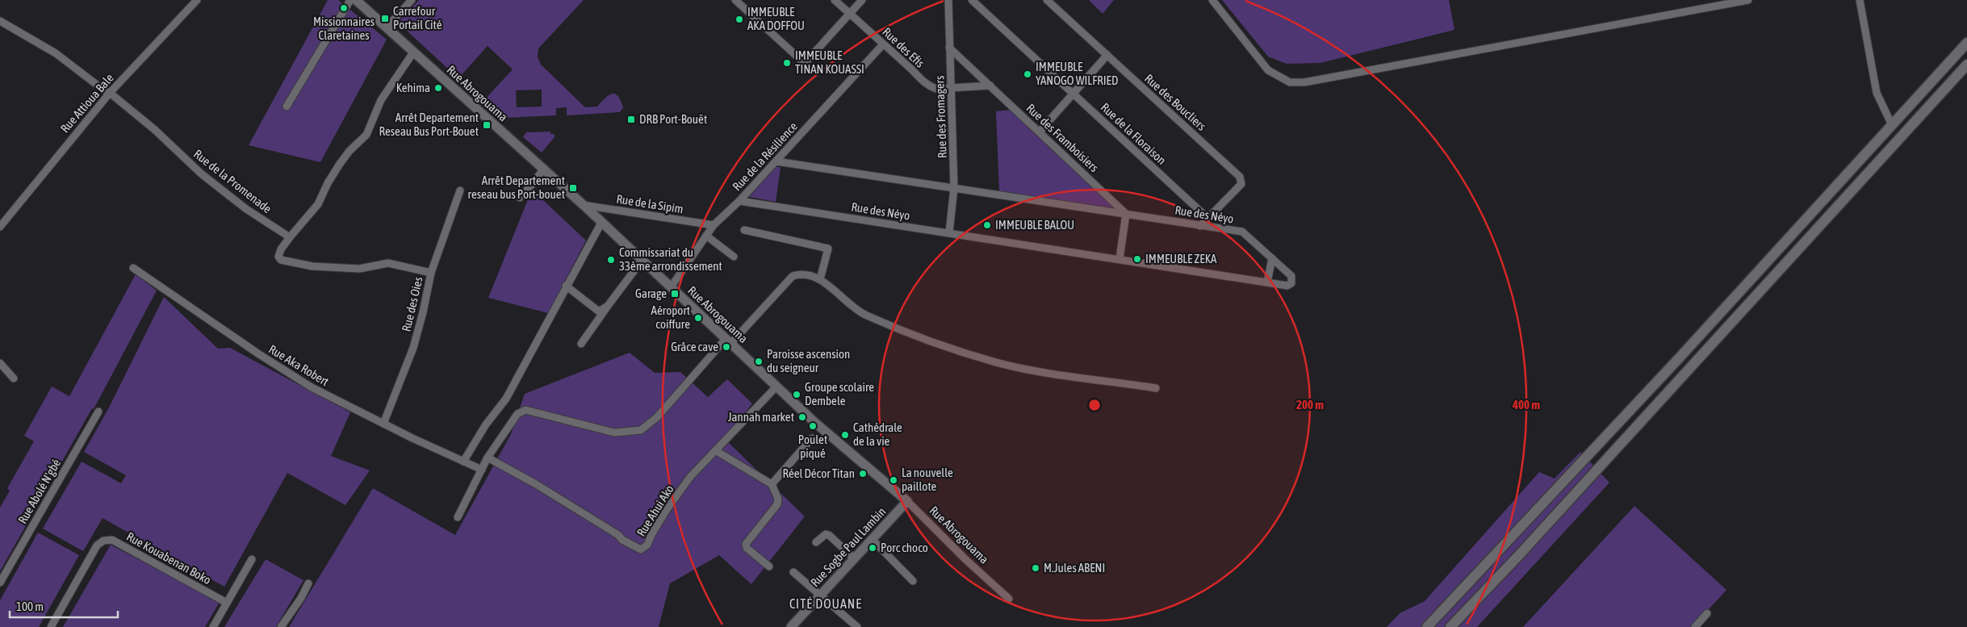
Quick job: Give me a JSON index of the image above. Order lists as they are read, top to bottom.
{
  "streets": {
    "street": [
      "Rue des Efis",
      "Rue Abrogouama",
      "Rue des Boucliers",
      "Rue Attioua Bale",
      "Rue des Fromagers",
      "Rue de la Floraison",
      "Rue des Framboisiers",
      "Rue de la Résilience",
      "Rue de la Promenade",
      "Rue de la Sipim",
      "Rue des Néyo",
      "Rue des Oies",
      "Rue Aka Robert",
      "Rue Abolé N'gbé",
      "Rue Ahui Ako",
      "Rue Sogbe Paul Lambin",
      "Rue Kouabenan Boko"
    ]
  },
  "crossings": [
    ["Rue des Efis", "Rue des Fromagers"],
    ["Rue des Efis", "Rue des Framboisiers"],
    ["Rue des Efis", "Rue de la Résilience"],
    ["Rue Abrogouama", "Rue de la Résilience"],
    ["Rue Abrogouama", "Rue de la Sipim"],
    ["Rue Abrogouama", "Rue Ahui Ako"],
    ["Rue Abrogouama", "Rue Sogbe Paul Lambin"],
    ["Rue des Boucliers", "Rue de la Floraison"],
    ["Rue des Boucliers", "Rue des Néyo"],
    ["Rue Attioua Bale", "Rue de la Promenade"],
    ["Rue des Fromagers", "Rue des Framboisiers"],
    ["Rue des Fromagers", "Rue des Néyo"],
    ["Rue des Framboisiers", "Rue des Néyo"],
    ["Rue de la Résilience", "Rue de la Sipim"],
    ["Rue de la Résilience", "Rue des Néyo"],
    ["Rue des Oies", "Rue Aka Robert"]
  ],
  "districts": ["CITÉ DOUANE"],
  "places": {
    "other": [
      "Missionnaires Claretaines",
      "IMMEUBLE AKA DOFFOU",
      "IMMEUBLE TINAN KOUASSI",
      "IMMEUBLE YANOGO WILFRIED",
      "Kehima",
      "IMMEUBLE BALOU",
      "IMMEUBLE ZEKA",
      "Commissariat du 33ème arrondissement",
      "Aéroport coiffure",
      "Grâce cave",
      "Paroisse ascension du seigneur",
      "Groupe scolaire Dembele",
      "Jannah market",
      "Poulet piqué",
      "Cathédrale de la vie",
      "Réel Décor Titan",
      "La nouvelle paillote",
      "Porc choco",
      "M.Jules ABENI"
    ],
    "transit": [
      "Carrefour Portail Cité",
      "DRB Port-Bouët",
      "Arrêt Departement Reseau Bus Port-Bouet",
      "Arrêt Departement reseau bus Port-bouet",
      "Garage"
    ]
  },
  "scale_bar": "100 m",
  "rings": ["200 m", "400 m"]
}
